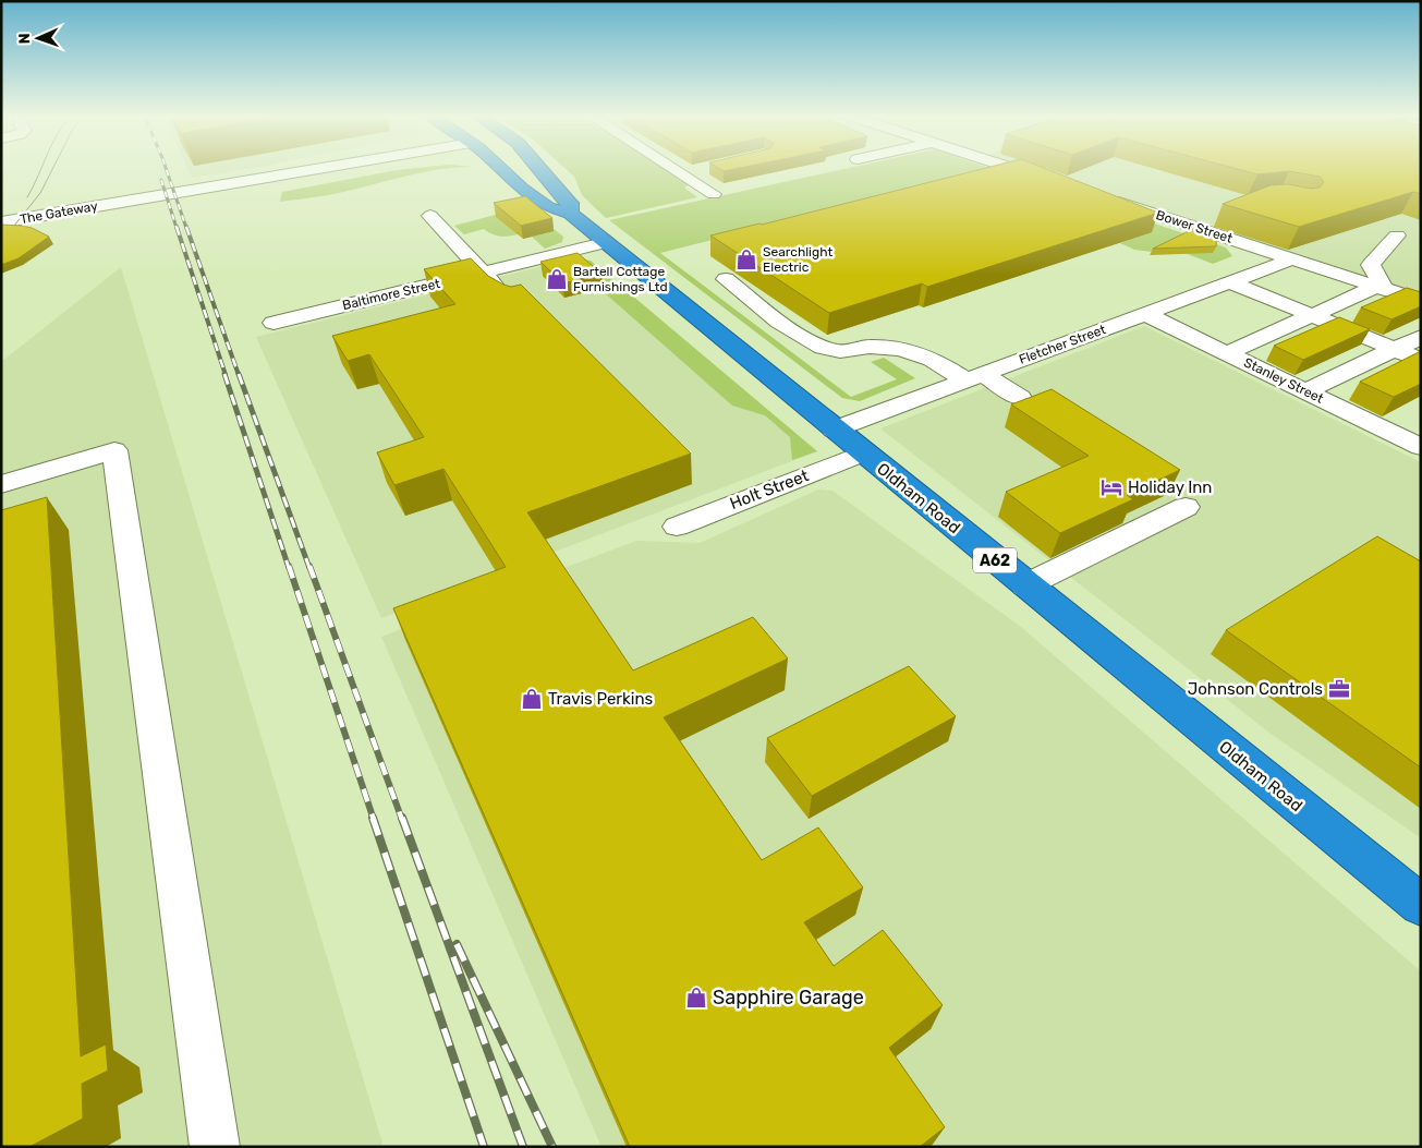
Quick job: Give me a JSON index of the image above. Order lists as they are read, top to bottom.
{
  "streets": {
    "highway": ["Oldham Road", "A62"],
    "street": [
      "The Gateway",
      "Bower Street",
      "Baltimore Street",
      "Fletcher Street",
      "Stanley Street",
      "Holt Street"
    ]
  },
  "crossings": [
    ["Bower Street", "Fletcher Street"],
    ["Baltimore Street", "Oldham Road"],
    ["Fletcher Street", "Stanley Street"],
    ["Fletcher Street", "Oldham Road"],
    ["Holt Street", "Oldham Road"]
  ],
  "places": {
    "shop": [
      "Searchlight Electric",
      "Bartell Cottage Furnishings Ltd",
      "Travis Perkins",
      "Sapphire Garage"
    ],
    "hotel": ["Holiday Inn"],
    "office": ["Johnson Controls"]
  },
  "north": "left"
}
